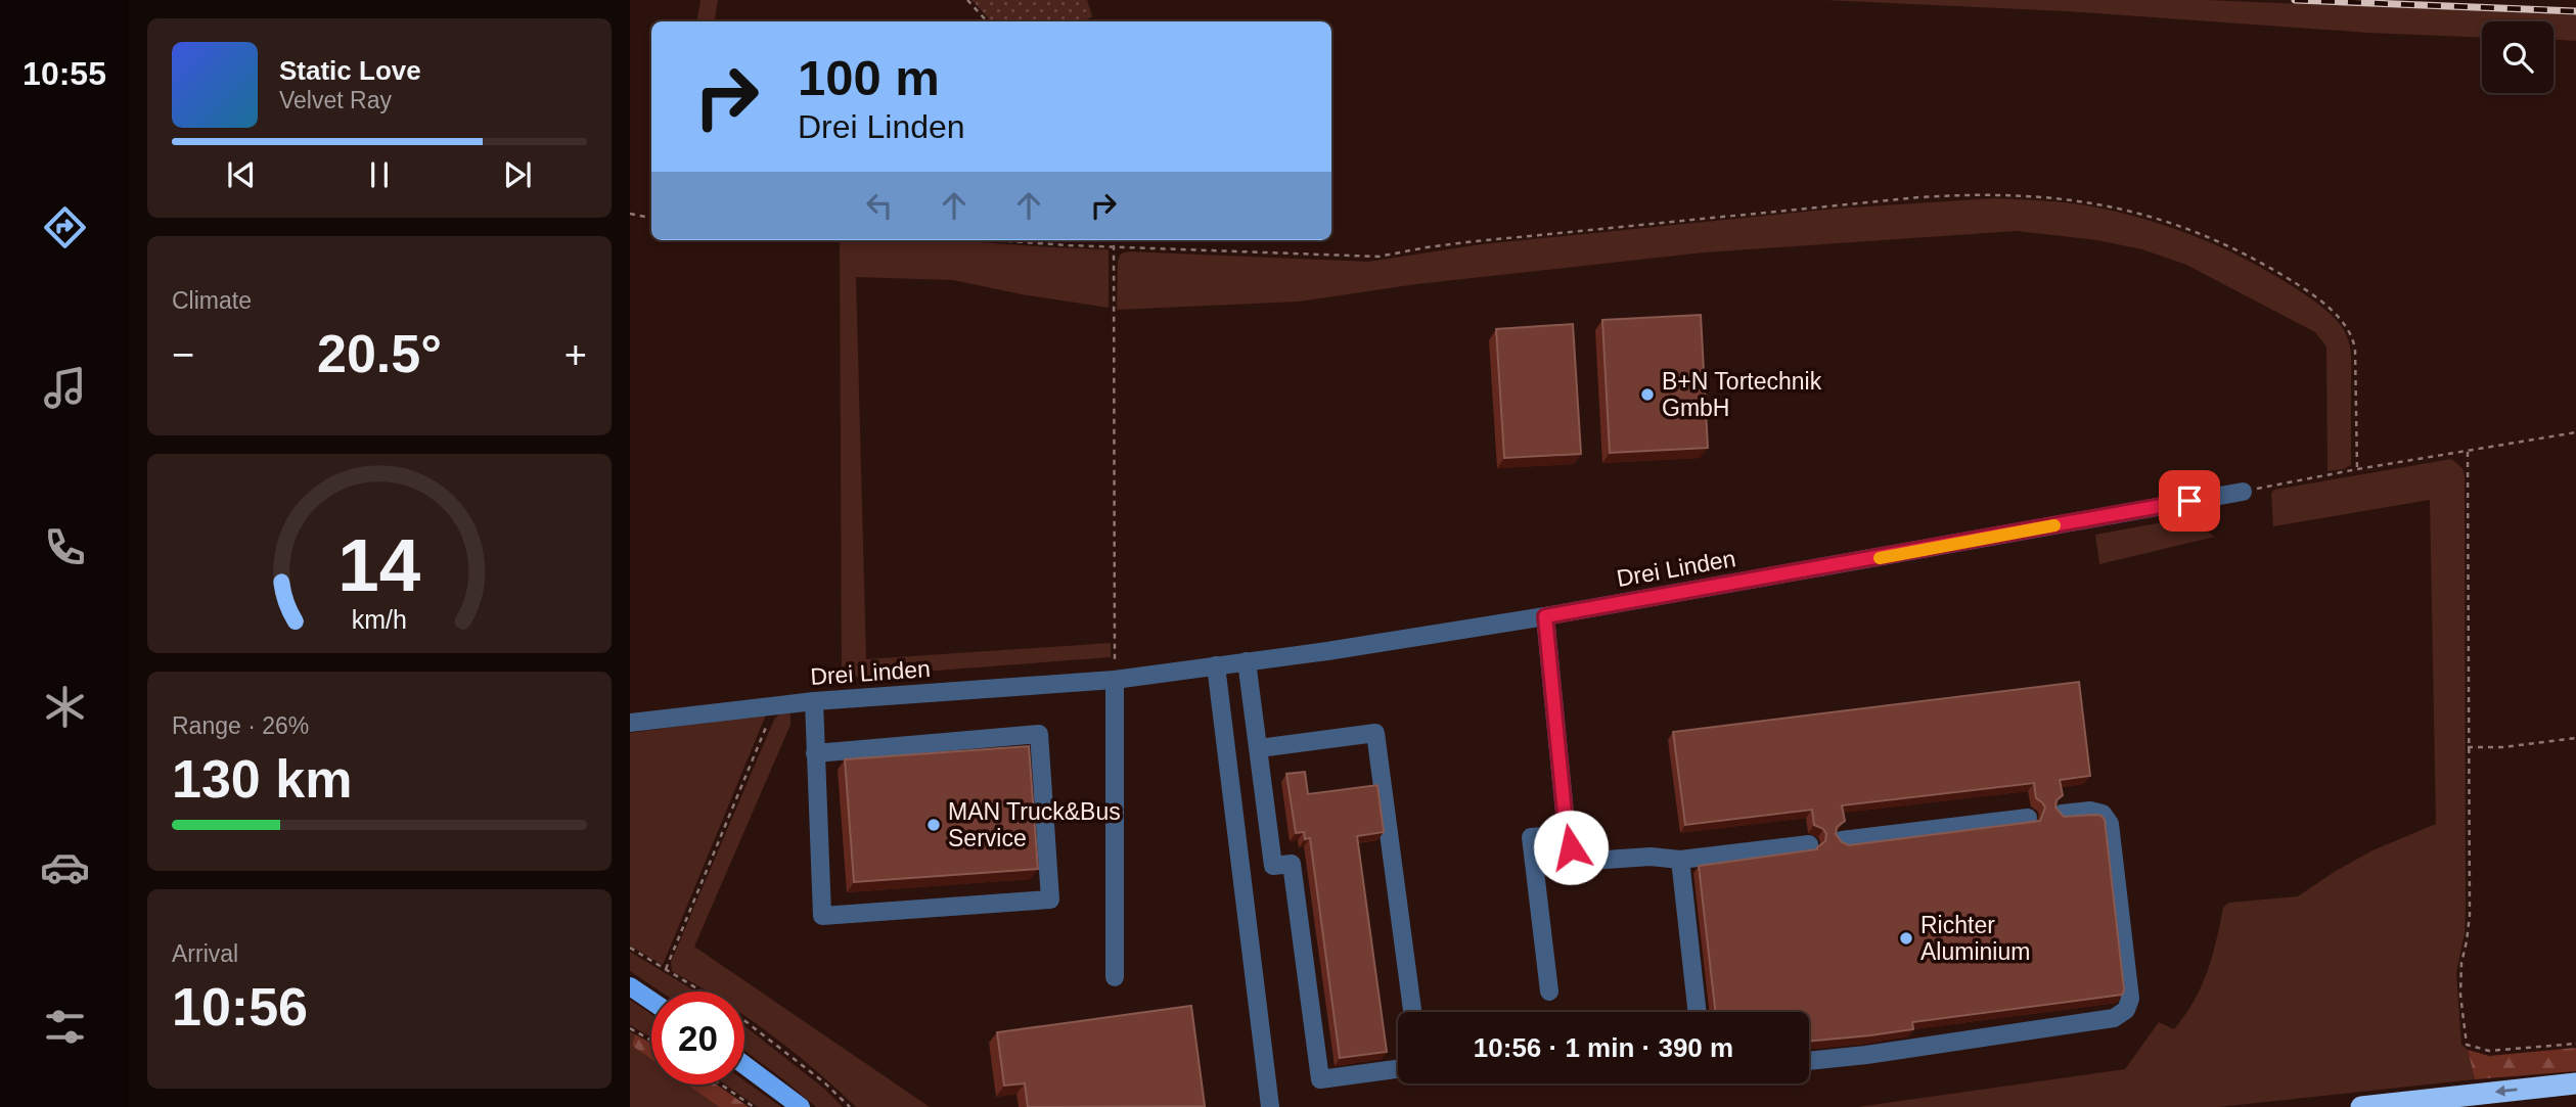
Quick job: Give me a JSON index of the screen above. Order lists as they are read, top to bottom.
{
  "streets": {
    "street": ["Drei Linden"]
  },
  "places": ["B+N Tortechnik GmbH", "MAN Truck&Bus Service", "Richter Aluminium"],
  "page": {
    "tabs": "10:55",
    "turn": ["100 m", "Drei Linden"],
    "song": ["Static Love", "Velvet Ray"],
    "tile": [
      "Climate",
      ["Range · 26%", "130 km"],
      ["Arrival", "10:56"]
    ],
    "heat": ["−", "20.5°", "+"],
    "limit": "20",
    "trip": "10:56 · 1 min · 390 m",
    "gauge": ["14", "km/h"]
  }
}
